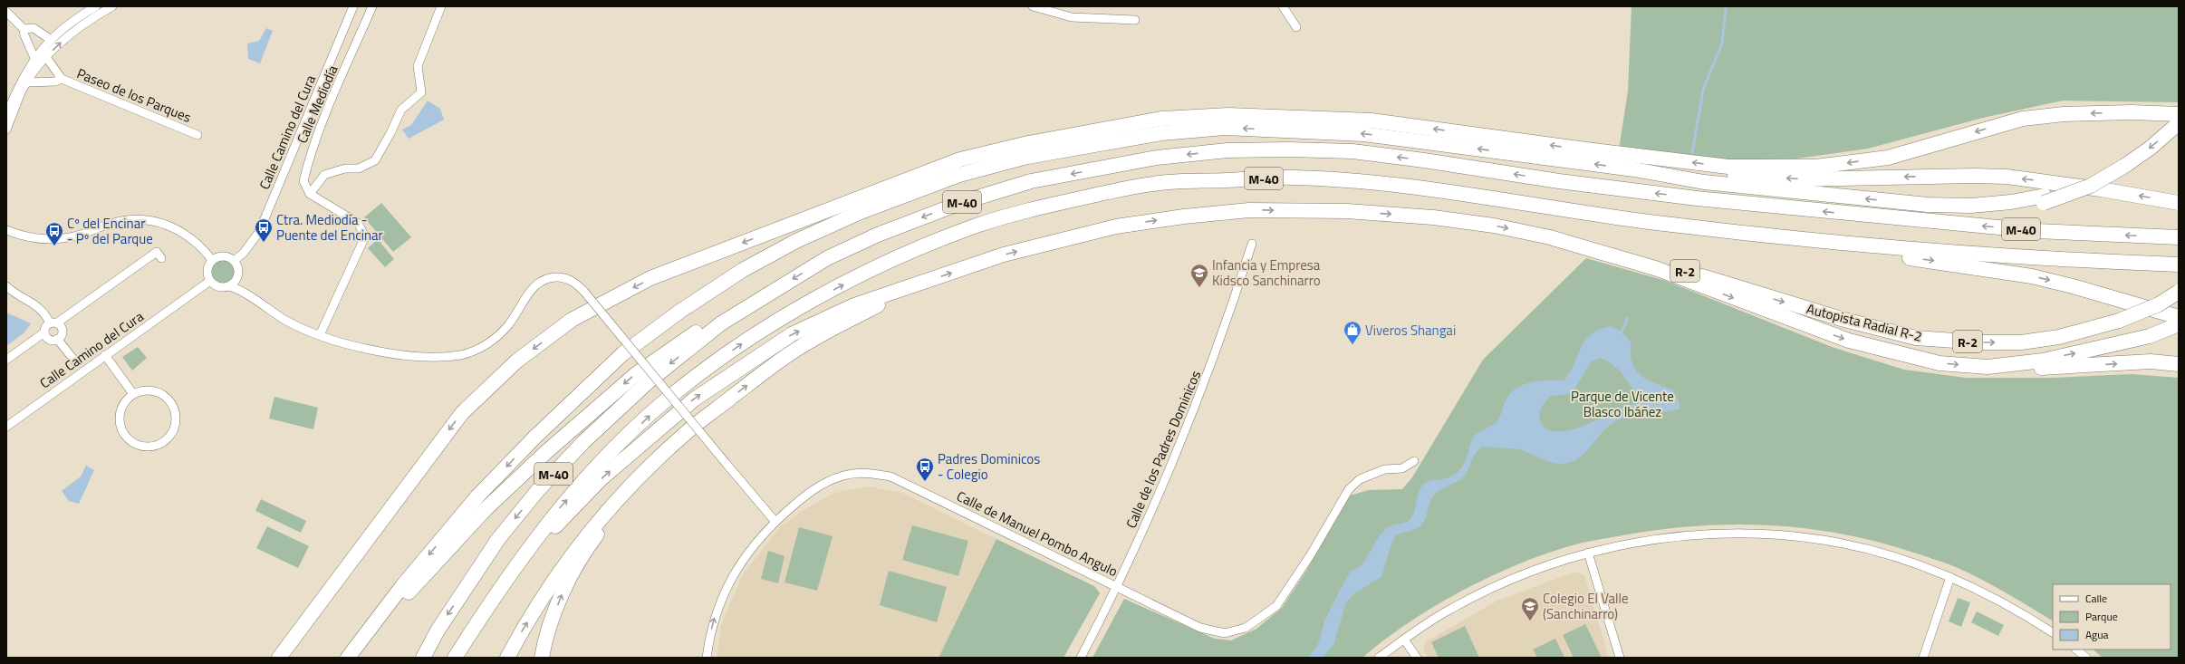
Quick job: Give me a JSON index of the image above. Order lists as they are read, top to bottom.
{
  "streets": {
    "highway": ["M-40", "R-2", "Autopista Radial R-2"],
    "street": [
      "Paseo de los Parques",
      "Calle Mediodía",
      "Calle Camino del Cura",
      "Calle de los Padres Dominicos",
      "Calle de Manuel Pombo Angulo"
    ]
  },
  "crossings": [
    ["Calle de los Padres Dominicos", "Calle de Manuel Pombo Angulo"]
  ],
  "parks": ["Parque de Vicente Blasco Ibáñez"],
  "places": {
    "bus stop": ["Ctra. Mediodía - Puente del Encinar", "Cº del Encinar - Pº del Parque", "Padres Dominicos - Colegio"],
    "school or university": ["Infancia y Empresa Kidsco Sanchinarro", "Colegio El Valle (Sanchinarro)"],
    "shop": ["Viveros Shangai"]
  },
  "legend": ["Calle", "Parque", "Agua"]
}
